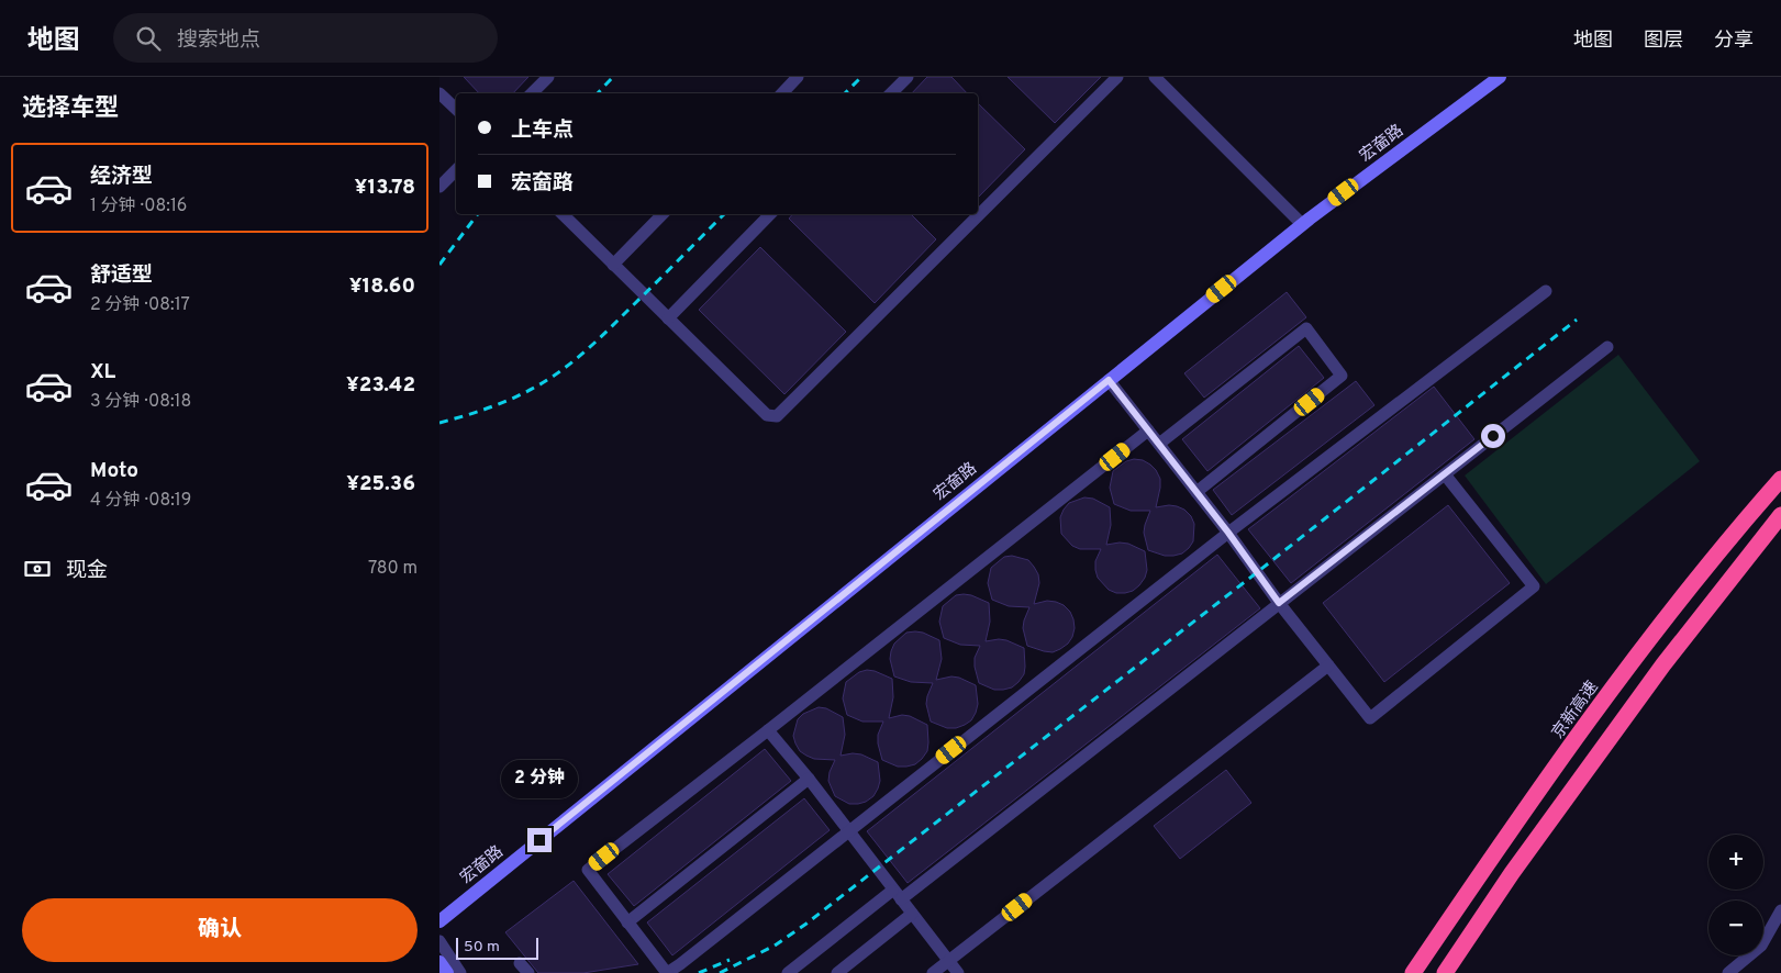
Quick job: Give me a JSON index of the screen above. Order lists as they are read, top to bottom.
{
  "streets": {
    "highway": ["京新高速"],
    "street": ["宏奤路"]
  },
  "scale_bar": "50 m",
  "page": {
    "header": "地图",
    "search": "搜索地点",
    "nav": ["地图", "图层", "分享"],
    "heading": "选择车型",
    "banner": ["上车点", "宏奤路"],
    "list": [
      {
        "name": "经济型",
        "note": "1 分钟 · 08:16",
        "value": "¥13.78"
      },
      {
        "name": "舒适型",
        "note": "2 分钟 · 08:17",
        "value": "¥18.60"
      },
      {
        "name": "XL",
        "note": "3 分钟 · 08:18",
        "value": "¥23.42"
      },
      {
        "name": "Moto",
        "note": "4 分钟 · 08:19",
        "value": "¥25.36"
      }
    ],
    "pay": ["现金", "780 m"],
    "bubble": "2 分钟",
    "map_buttons": ["+", "−"],
    "buttons": "确认",
    "scale": "50 m"
  }
}
